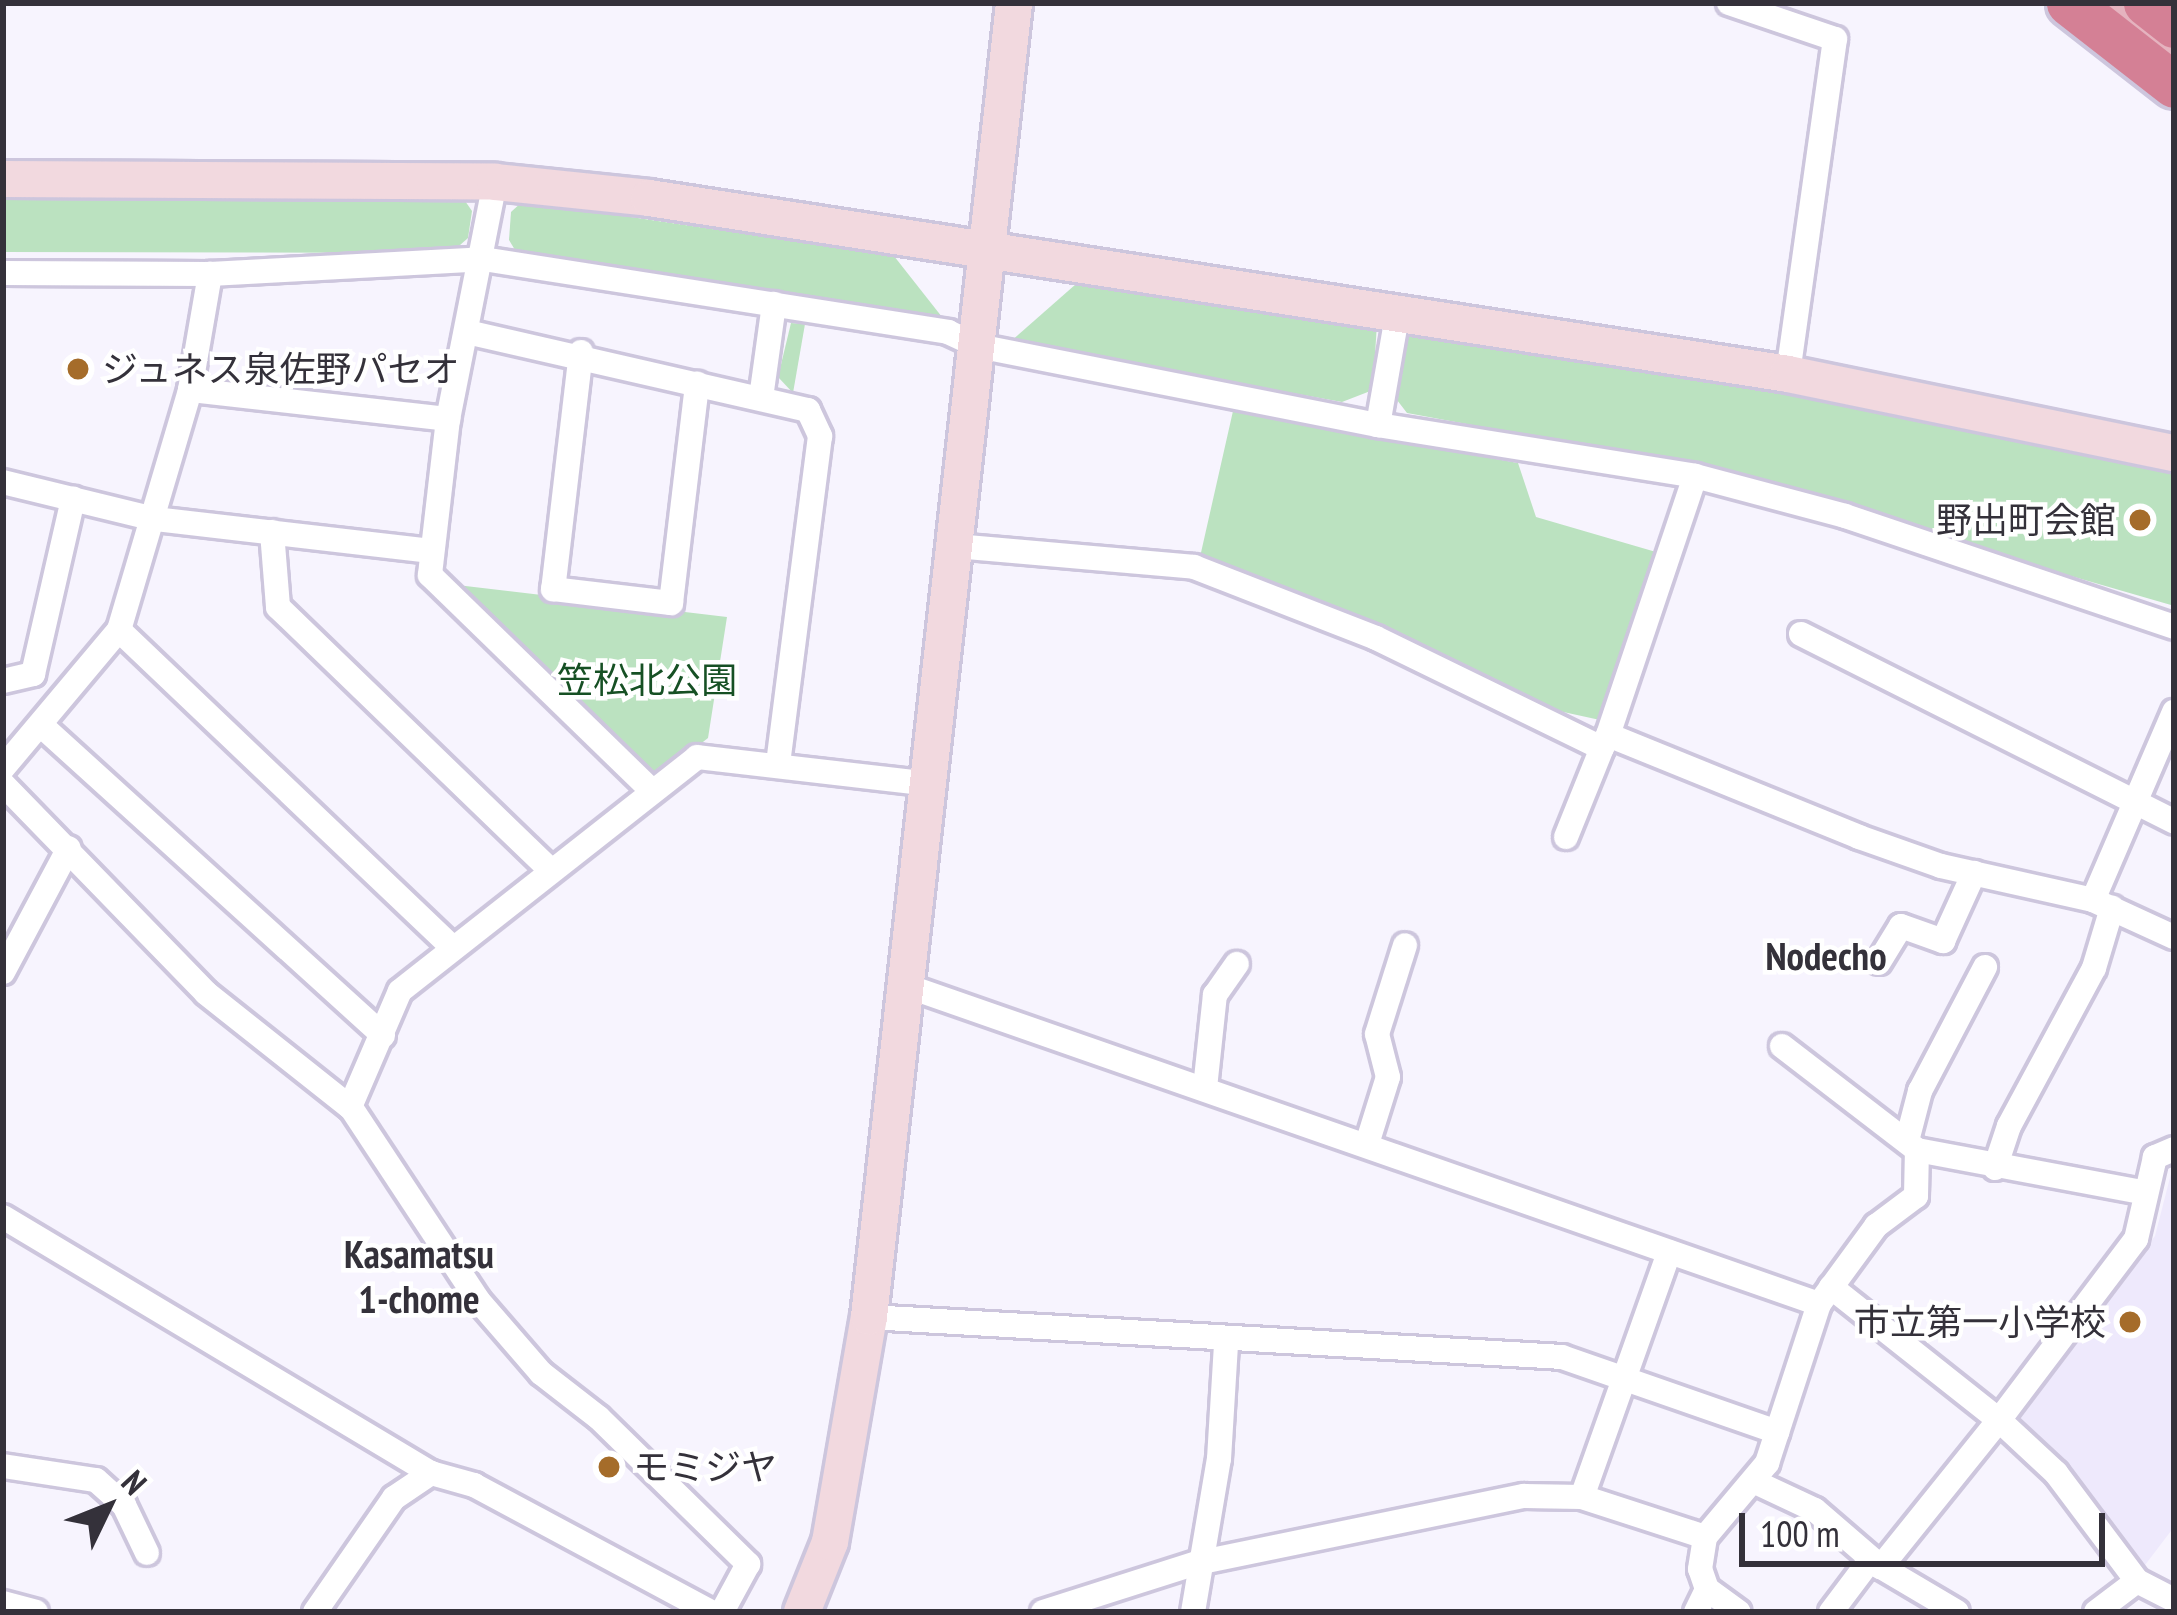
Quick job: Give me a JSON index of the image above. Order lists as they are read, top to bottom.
{
  "districts": ["Nodecho", "Kasamatsu 1-chome"],
  "parks": ["笠松北公園"],
  "places": [
    "ジュネス泉佐野パセオ",
    "野出町会館",
    "市立第一小学校",
    "モミジヤ"
  ],
  "scale_bar": "100 m",
  "north": "top right"
}
